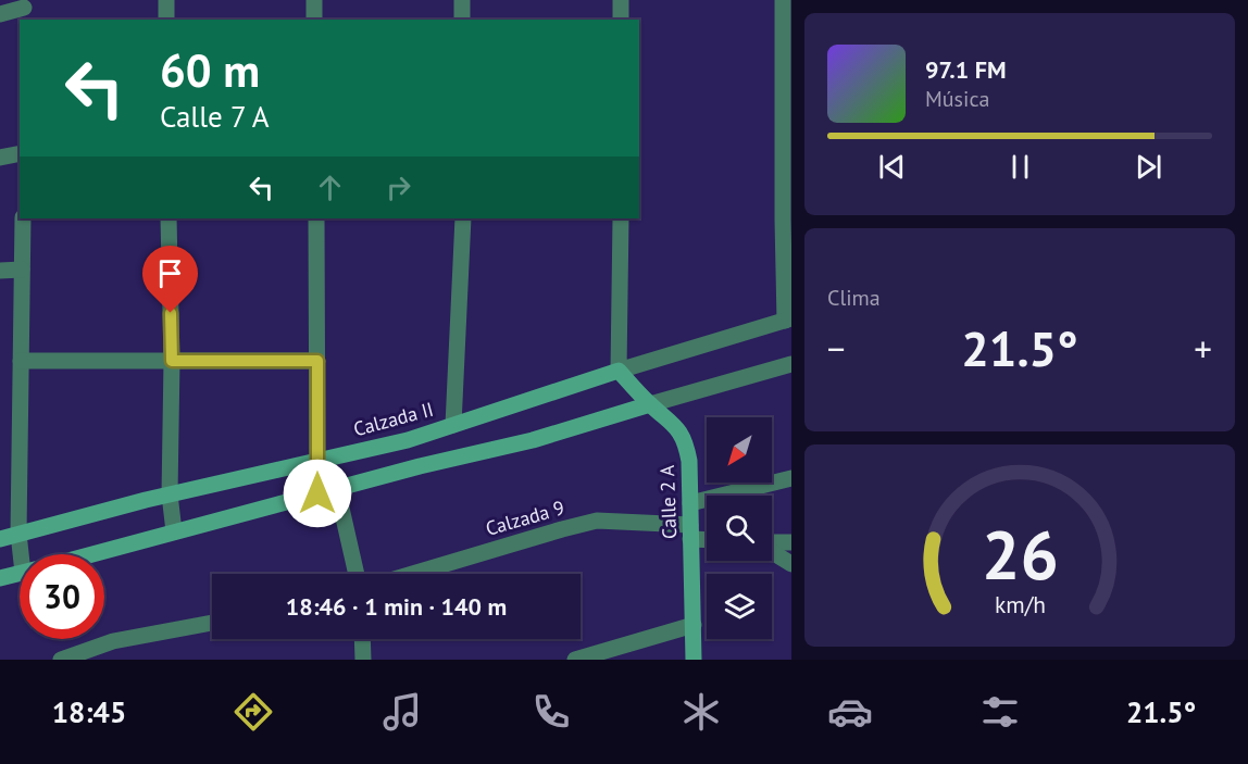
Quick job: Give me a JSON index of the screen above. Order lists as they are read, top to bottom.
{
  "streets": {
    "street": ["Calzada II", "Calle 2 A", "Calzada 9"]
  },
  "crossings": [
    ["Calzada II", "Calle 2 A"],
    ["Calle 2 A", "Calzada 9"]
  ],
  "north": "bottom left",
  "page": {
    "turn": ["60 m", "Calle 7 A"],
    "song": ["97.1 FM", "Música"],
    "tile": "Clima",
    "heat": ["−", "21.5°", "+"],
    "limit": "30",
    "trip": "18:46 · 1 min · 140 m",
    "tabs": ["18:45", "21.5°"],
    "gauge": ["26", "km/h"]
  }
}
